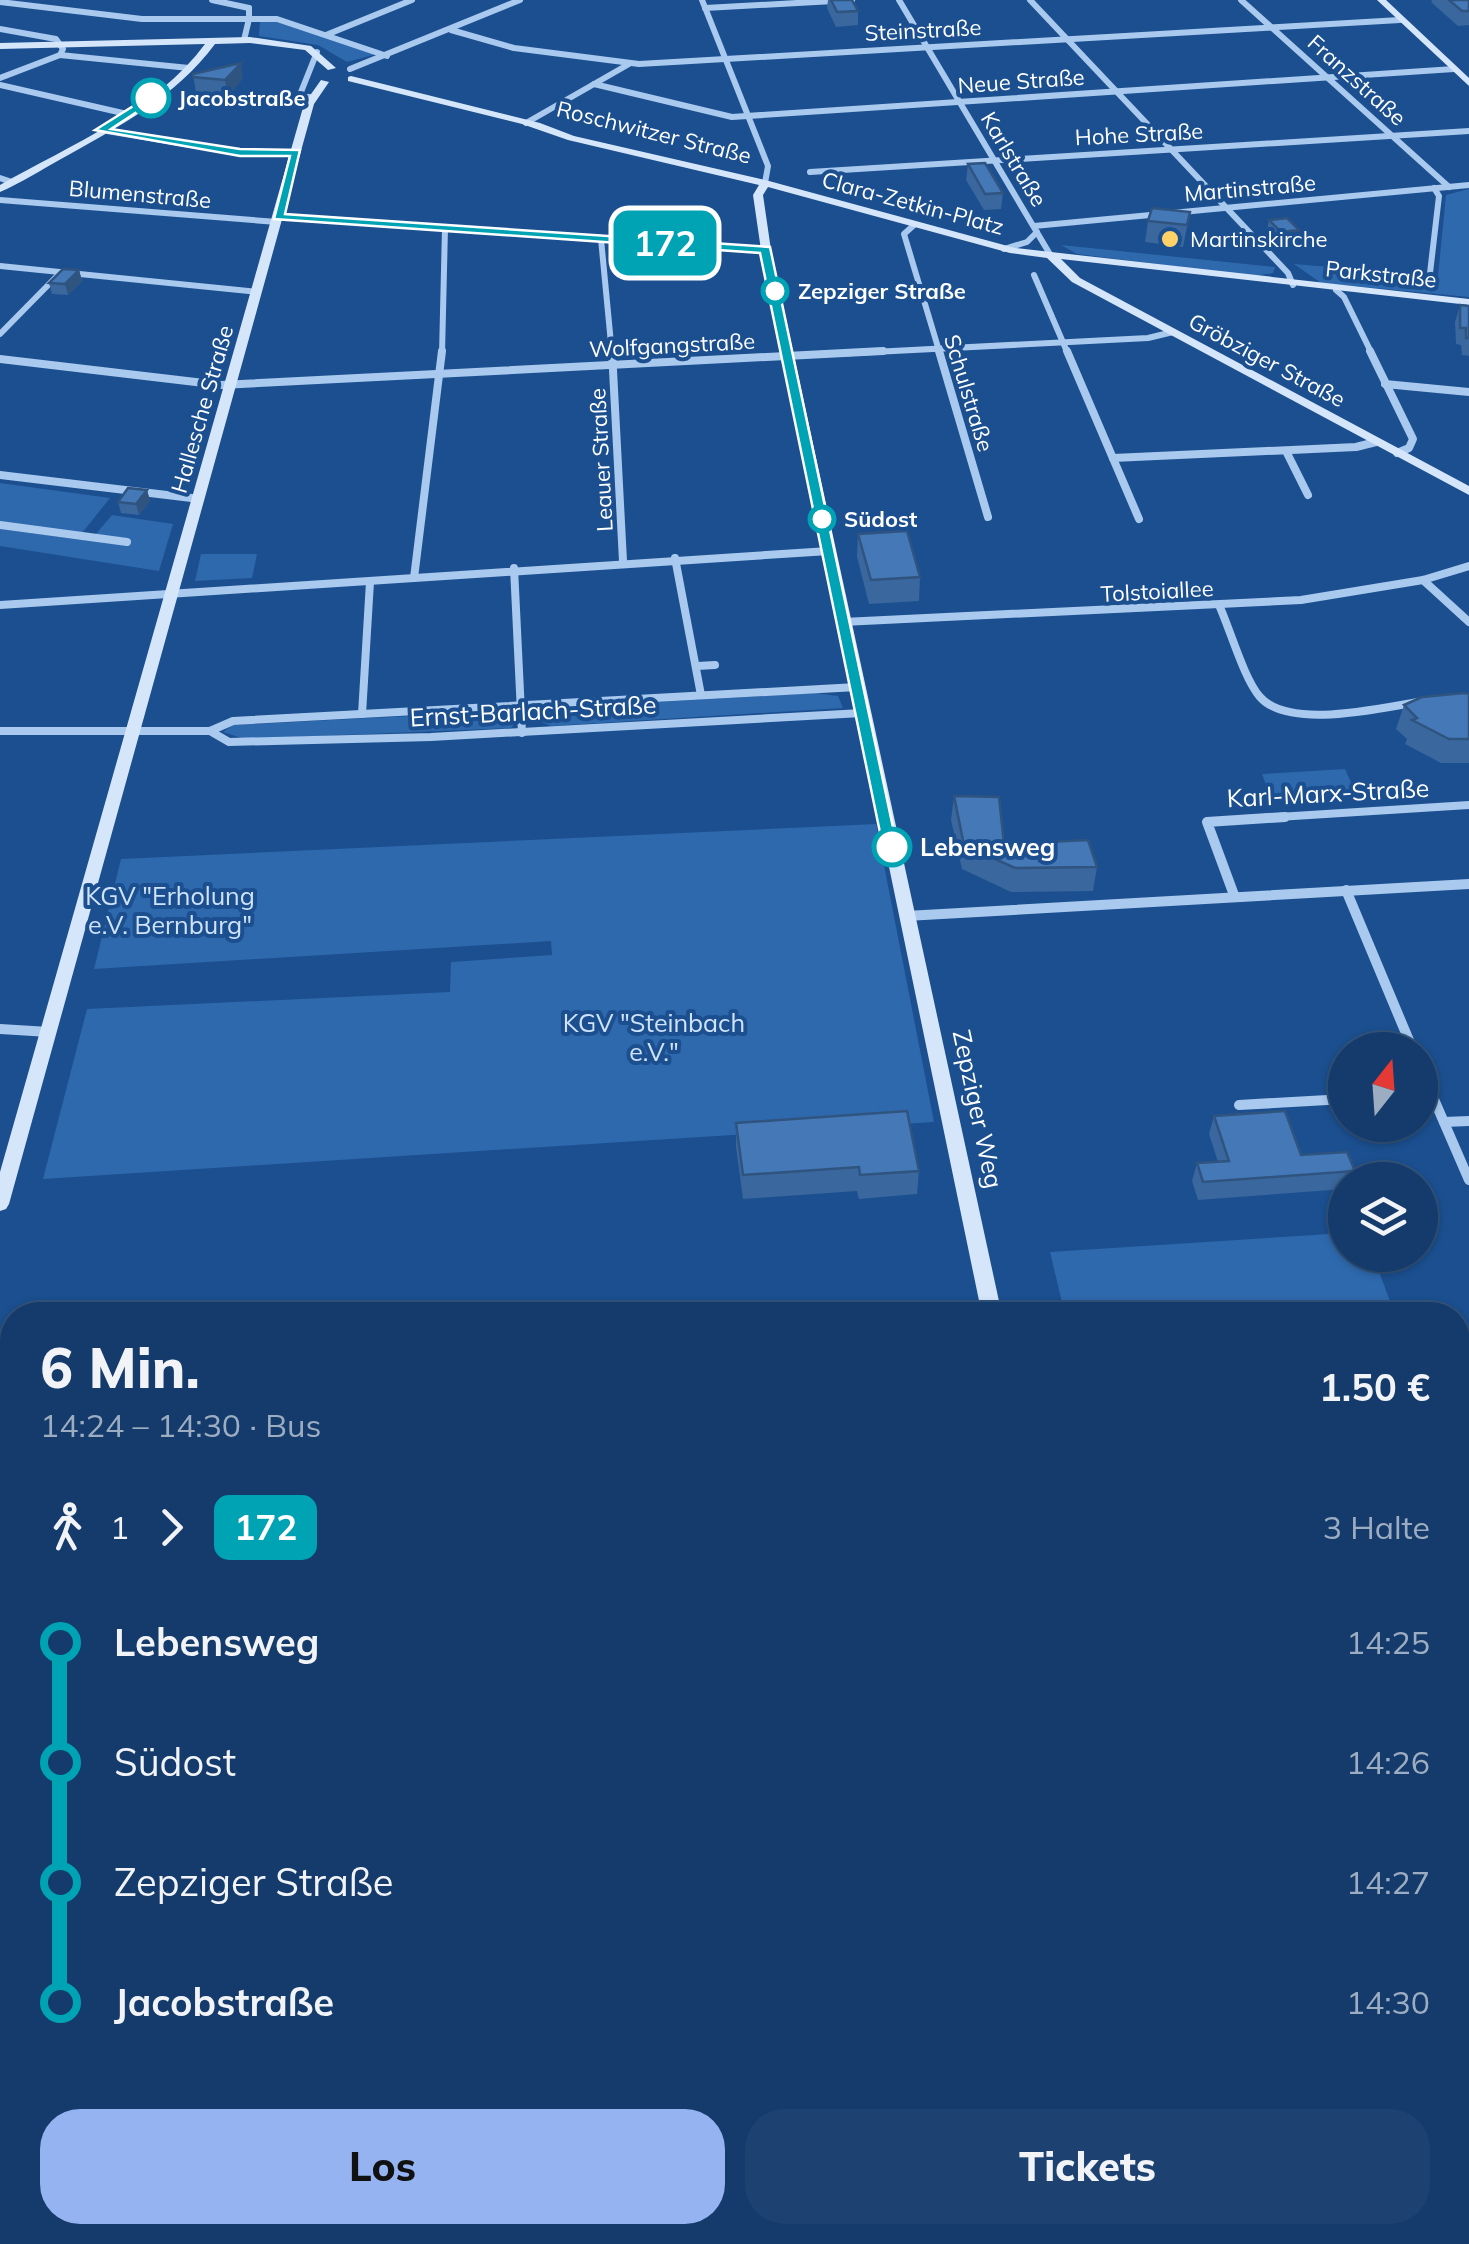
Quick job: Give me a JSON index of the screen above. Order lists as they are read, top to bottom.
{
  "streets": {
    "main road": [
      "Roschwitzer Straße",
      "Clara-Zetkin-Platz",
      "Parkstraße",
      "Gröbziger Straße",
      "Hallesche Straße",
      "Zepziger Weg"
    ],
    "street": [
      "Steinstraße",
      "Franzstraße",
      "Neue Straße",
      "Hohe Straße",
      "Karlstraße",
      "Martinstraße",
      "Blumenstraße",
      "Wolfgangstraße",
      "Schulstraße",
      "Leauer Straße",
      "Tolstoiallee",
      "Ernst-Barlach-Straße",
      "Karl-Marx-Straße"
    ]
  },
  "crossings": [
    ["Steinstraße", "Franzstraße"],
    ["Steinstraße", "Karlstraße"],
    ["Franzstraße", "Neue Straße"],
    ["Franzstraße", "Hohe Straße"],
    ["Franzstraße", "Martinstraße"],
    ["Neue Straße", "Karlstraße"],
    ["Roschwitzer Straße", "Clara-Zetkin-Platz"],
    ["Hohe Straße", "Karlstraße"],
    ["Karlstraße", "Martinstraße"],
    ["Karlstraße", "Clara-Zetkin-Platz"],
    ["Karlstraße", "Parkstraße"],
    ["Karlstraße", "Gröbziger Straße"],
    ["Blumenstraße", "Hallesche Straße"],
    ["Blumenstraße", "Leauer Straße"],
    ["Clara-Zetkin-Platz", "Parkstraße"],
    ["Clara-Zetkin-Platz", "Gröbziger Straße"],
    ["Clara-Zetkin-Platz", "Schulstraße"],
    ["Parkstraße", "Gröbziger Straße"],
    ["Wolfgangstraße", "Gröbziger Straße"],
    ["Wolfgangstraße", "Schulstraße"],
    ["Wolfgangstraße", "Hallesche Straße"],
    ["Wolfgangstraße", "Leauer Straße"],
    ["Hallesche Straße", "Ernst-Barlach-Straße"]
  ],
  "parks": ["KGV \"Erholung e.V. Bernburg\"", "KGV \"Steinbach e.V.\""],
  "places": [
    "Jacobstraße",
    "Martinskirche",
    "Zepziger Straße",
    "Südost",
    "Lebensweg"
  ],
  "lines": ["bus line 172"],
  "north": "top",
  "page": {
    "on_map": "172",
    "heading": ["6 Min.", "14:24 – 14:30 · Bus", "1.50 €"],
    "legs": ["1", "172", "3 Halte"],
    "list": [
      {
        "name": "Lebensweg",
        "value": "14:25"
      },
      {
        "name": "Südost",
        "value": "14:26"
      },
      {
        "name": "Zepziger Straße",
        "value": "14:27"
      },
      {
        "name": "Jacobstraße",
        "value": "14:30"
      }
    ],
    "buttons": ["Los", "Tickets"]
  }
}
